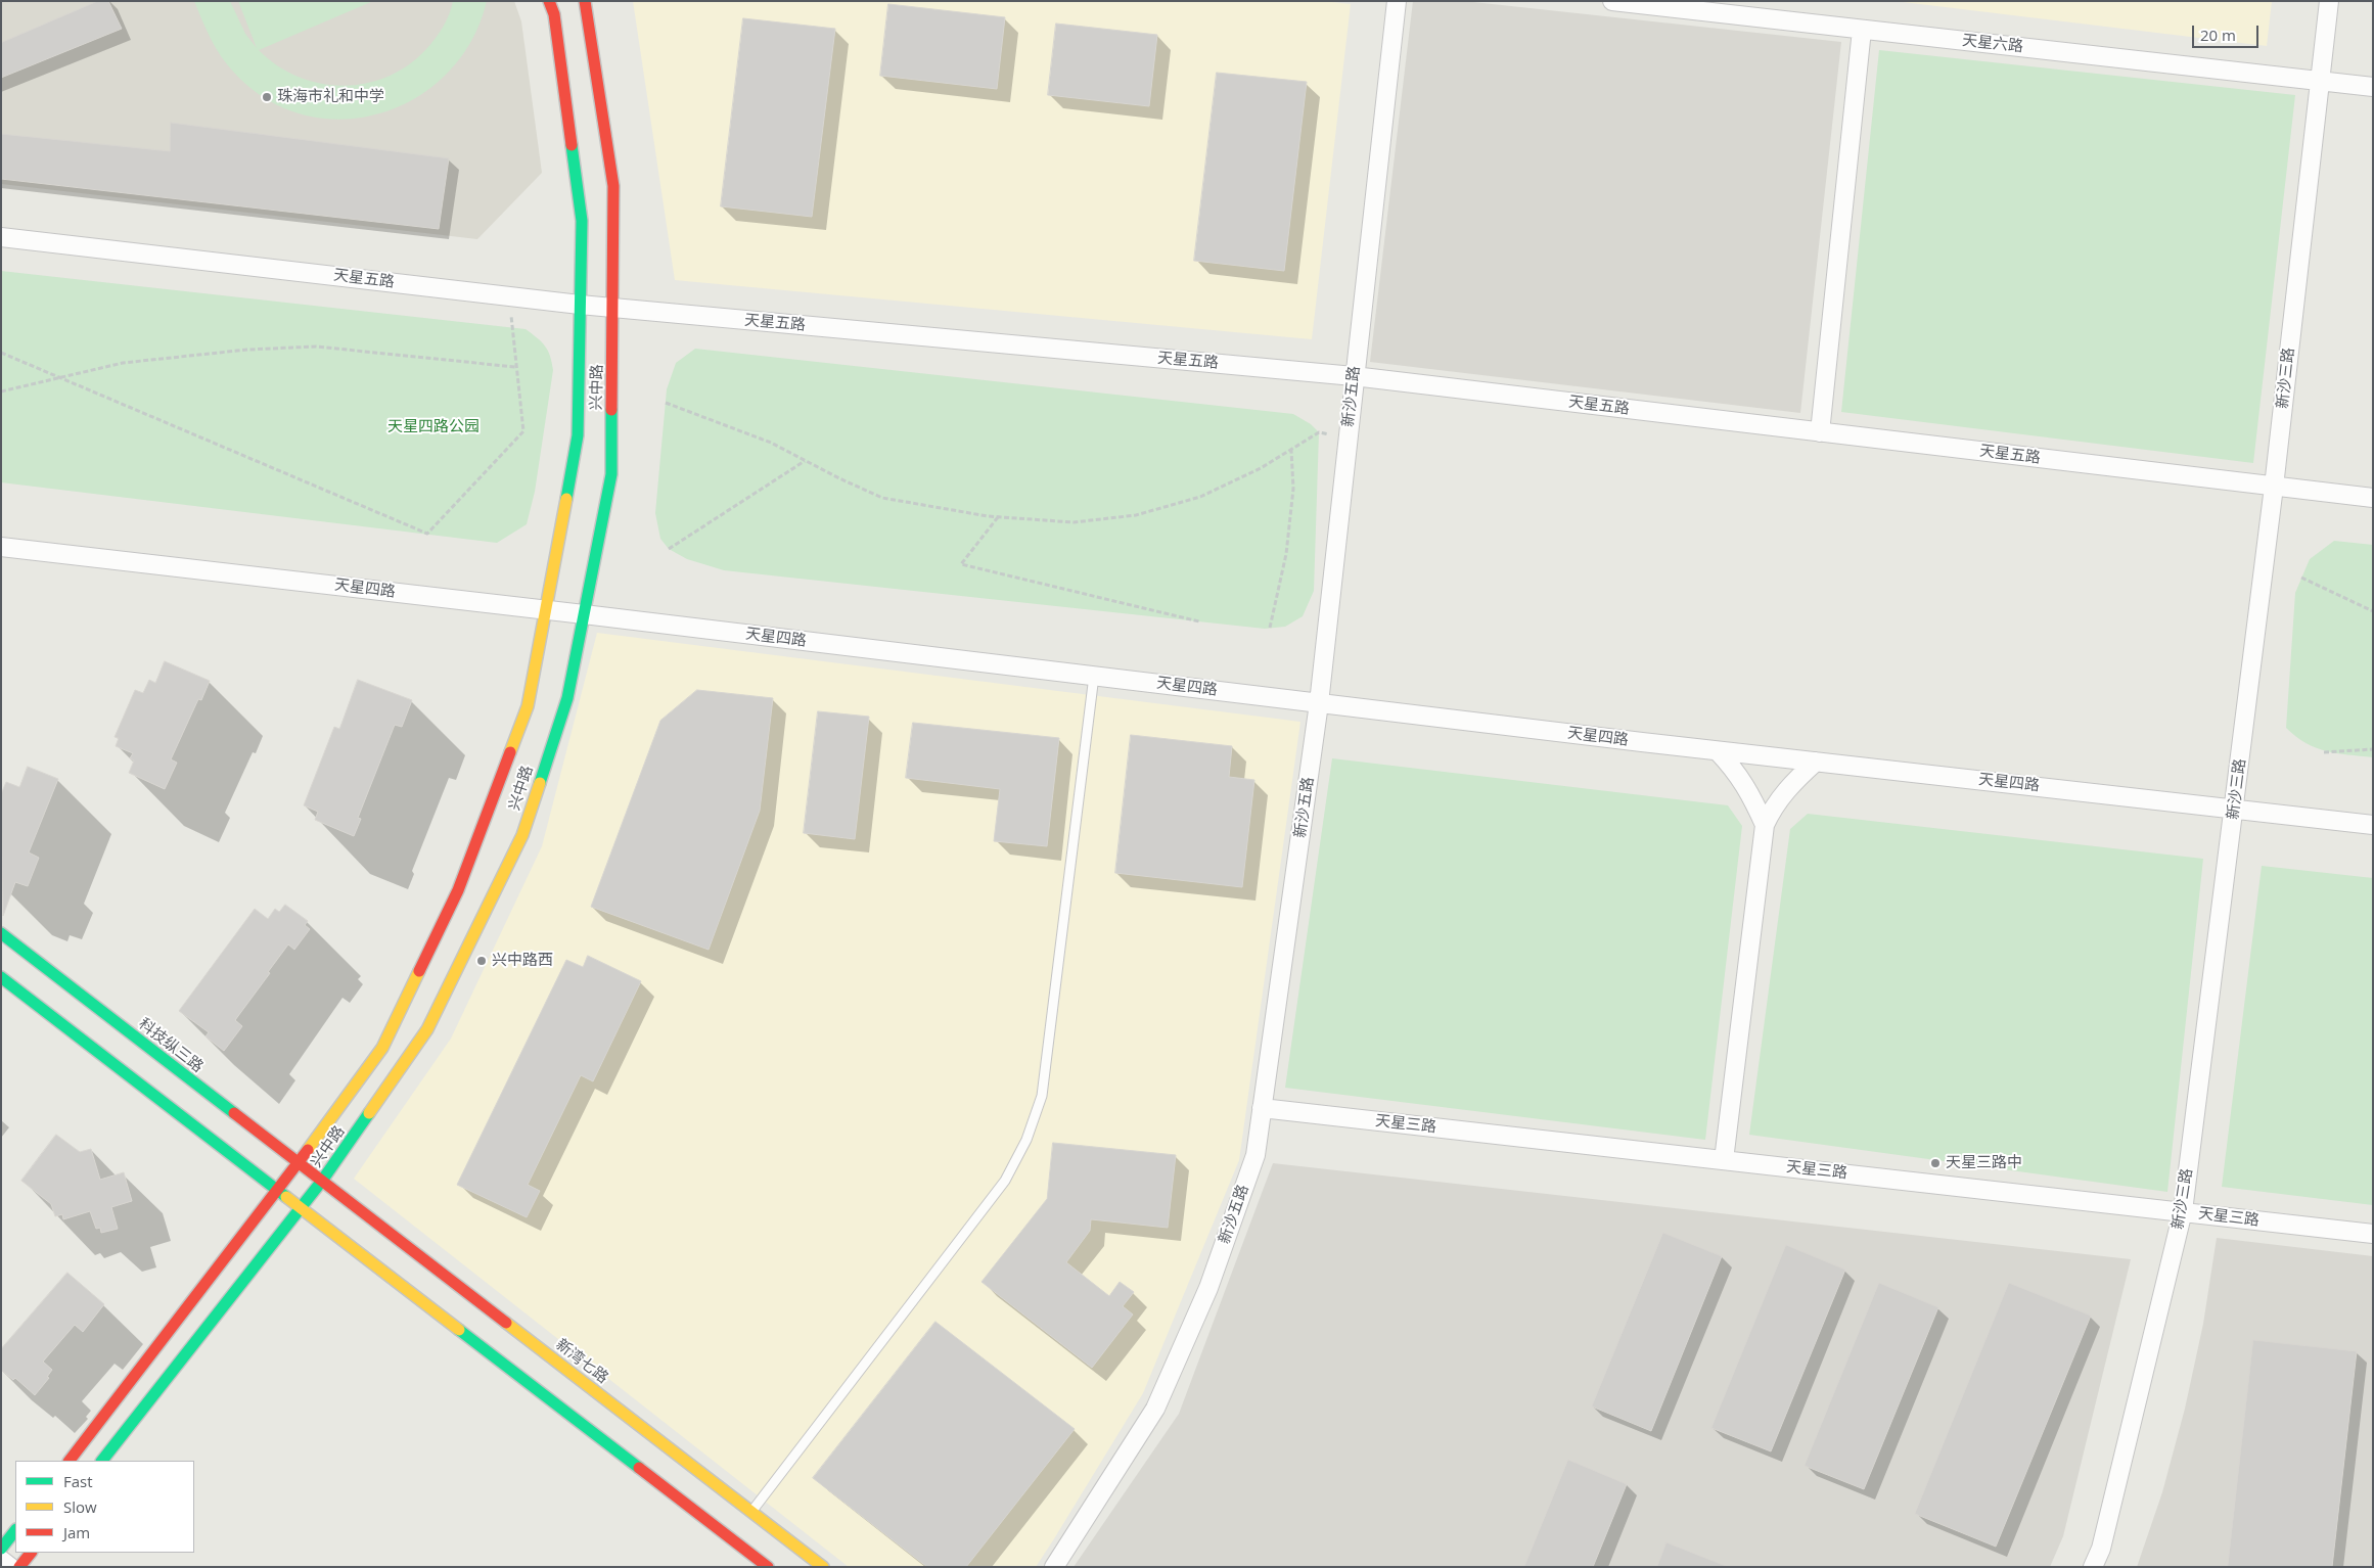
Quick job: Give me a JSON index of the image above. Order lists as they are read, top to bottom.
{
  "streets": {
    "street": [
      "天星六路",
      "天星五路",
      "新沙三路",
      "兴中路",
      "新沙五路",
      "天星四路",
      "科技纵三路",
      "天星三路",
      "新湾七路"
    ]
  },
  "crossings": [
    ["天星六路", "新沙三路"],
    ["天星五路", "新沙三路"],
    ["天星五路", "兴中路"],
    ["天星五路", "新沙五路"],
    ["新沙三路", "天星四路"],
    ["新沙三路", "天星三路"],
    ["兴中路", "天星四路"],
    ["兴中路", "科技纵三路"],
    ["兴中路", "新湾七路"],
    ["新沙五路", "天星四路"],
    ["新沙五路", "天星三路"],
    ["科技纵三路", "新湾七路"]
  ],
  "parks": ["天星四路公园"],
  "places": ["珠海市礼和中学", "兴中路西", "天星三路中"],
  "legend": ["Fast", "Slow", "Jam"],
  "scale_bar": "20 m"
}
